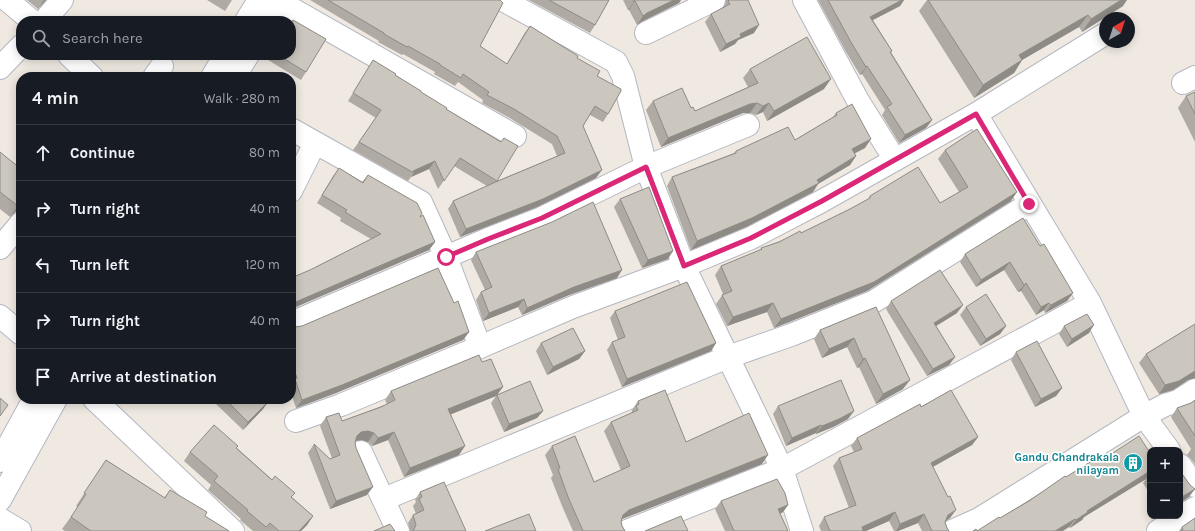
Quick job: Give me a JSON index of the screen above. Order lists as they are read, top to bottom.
{
  "places": {
    "building": ["Gandu Chandrakala nilayam"]
  },
  "north": "top right",
  "page": {
    "search": "Search here",
    "heading": ["4 min", "Walk · 280 m"],
    "list": [
      ["Continue", "80 m"],
      ["Turn right", "40 m"],
      ["Turn left", "120 m"],
      ["Turn right", "40 m"],
      "Arrive at destination"
    ],
    "map_buttons": ["+", "−"]
  }
}
